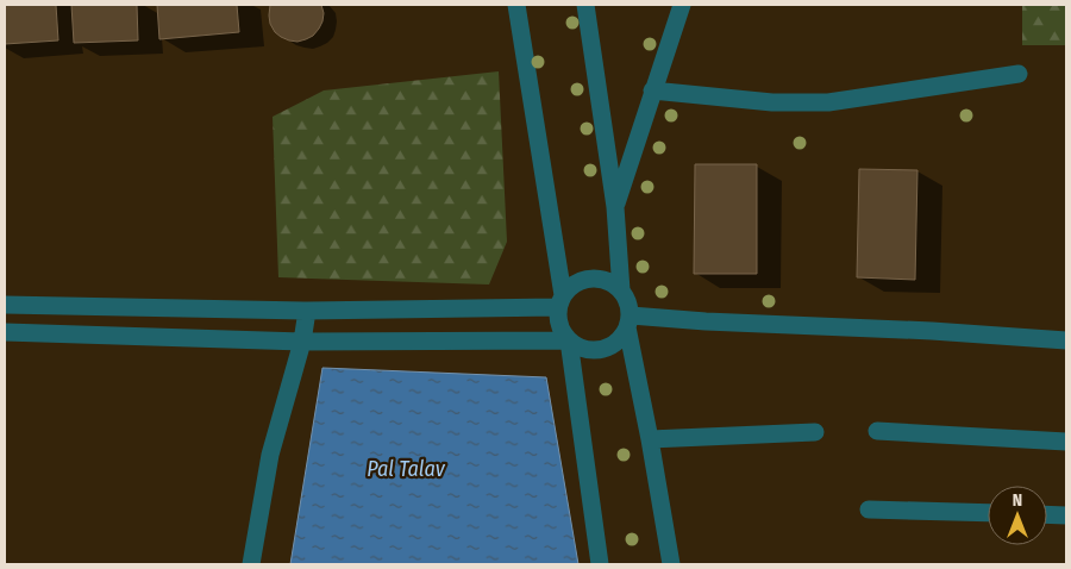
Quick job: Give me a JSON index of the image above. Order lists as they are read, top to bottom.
{
  "water": ["Pal Talav"],
  "north": "top"
}
